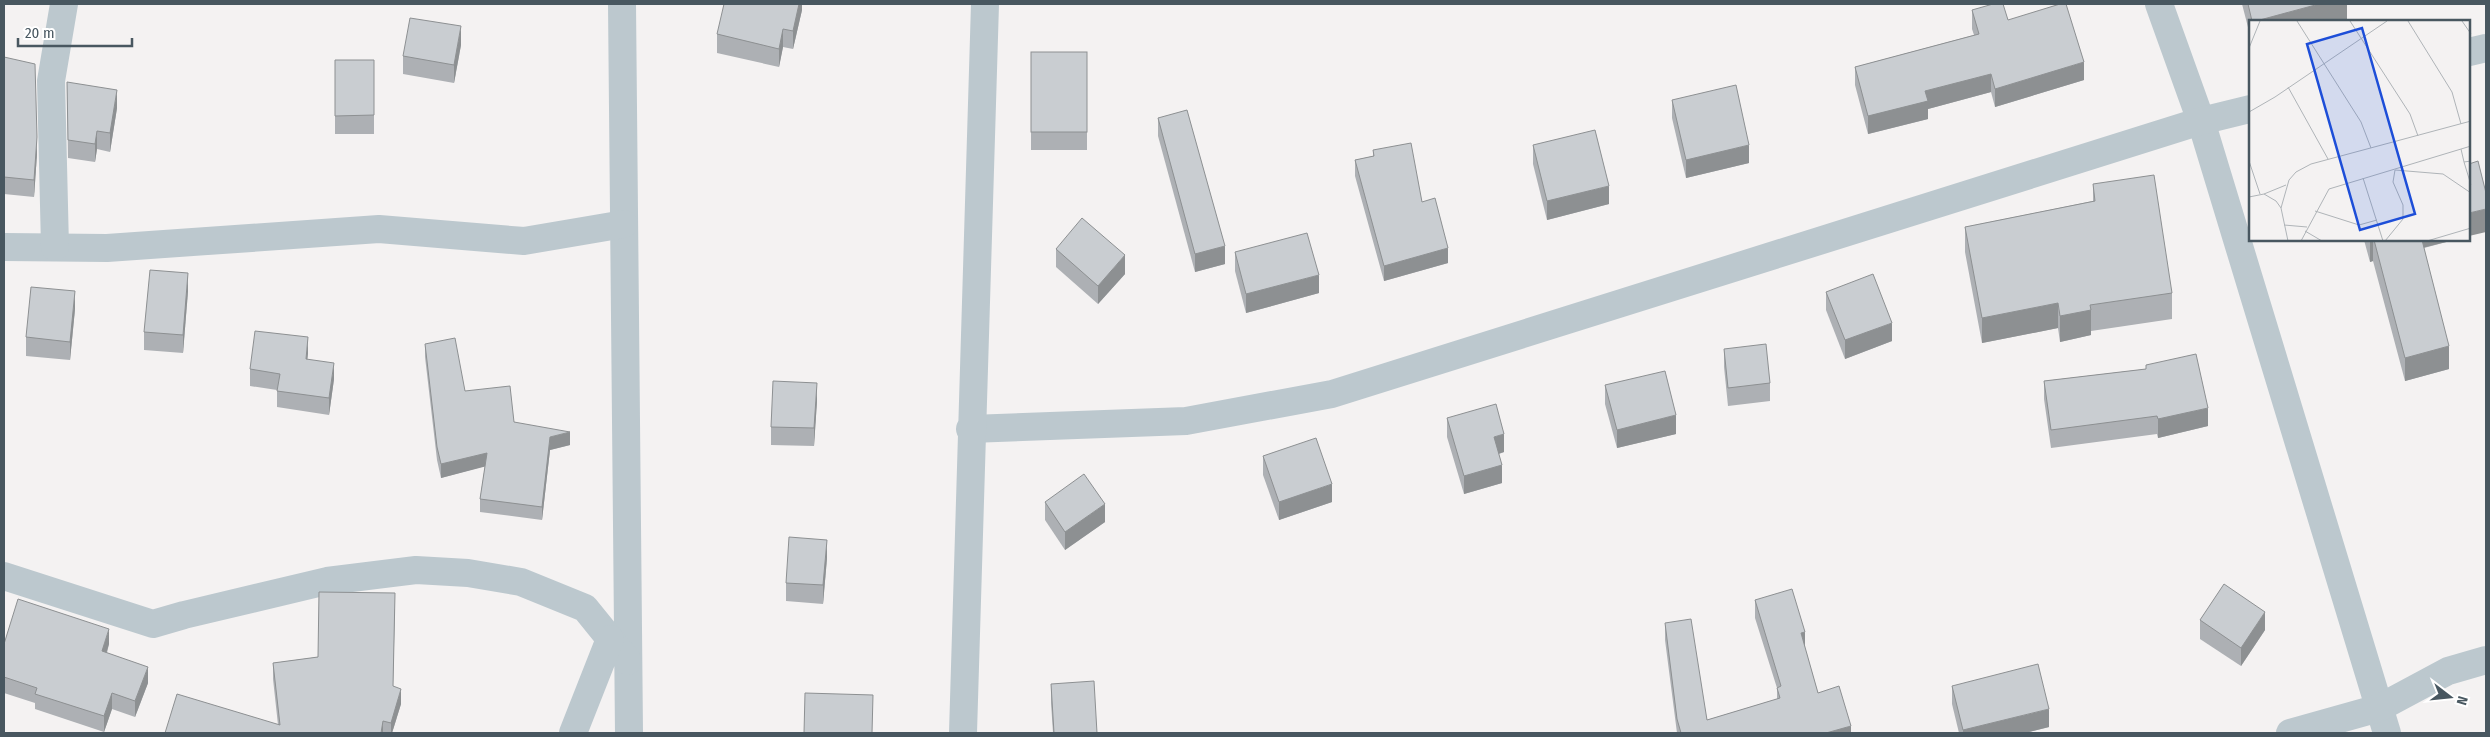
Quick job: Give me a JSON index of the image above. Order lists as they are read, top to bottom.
{
  "scale_bar": "20 m",
  "north": "right"
}
